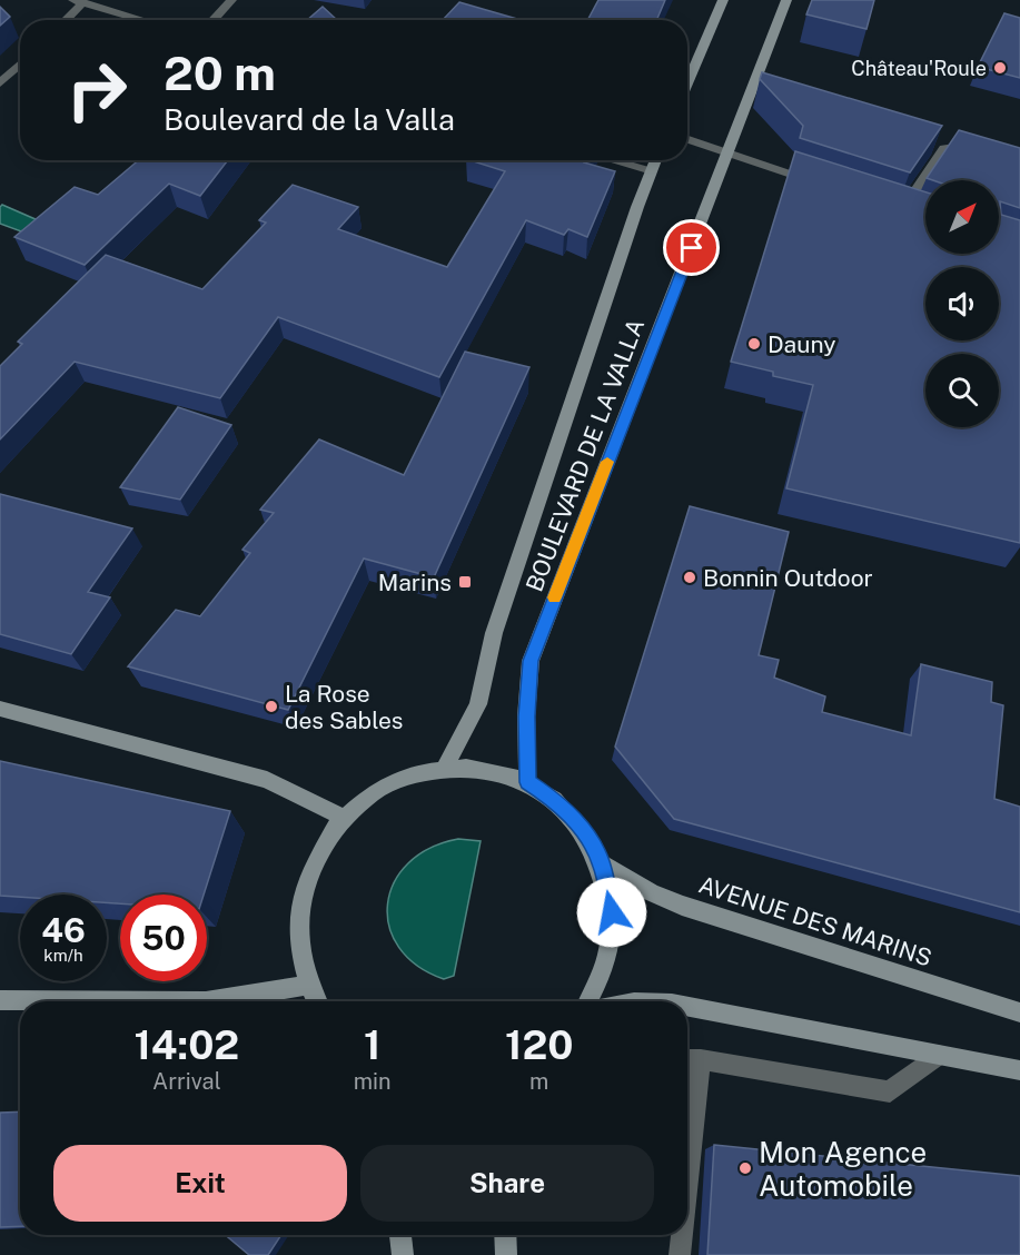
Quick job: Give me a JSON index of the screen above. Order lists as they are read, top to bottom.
{
  "streets": {
    "main road": ["BOULEVARD DE LA VALLA", "AVENUE DES MARINS"]
  },
  "places": {
    "other": [
      "Château'Roule",
      "Dauny",
      "Bonnin Outdoor",
      "La Rose des Sables",
      "Mon Agence Automobile"
    ],
    "transit": ["Marins"]
  },
  "north": "top right",
  "page": {
    "turn": ["20 m", "Boulevard de la Valla"],
    "speed": "46 km/h",
    "limit": "50",
    "eta": [
      "14:02",
      "Arrival",
      "1",
      "min",
      "120",
      "m"
    ],
    "buttons": ["Exit", "Share"]
  }
}
